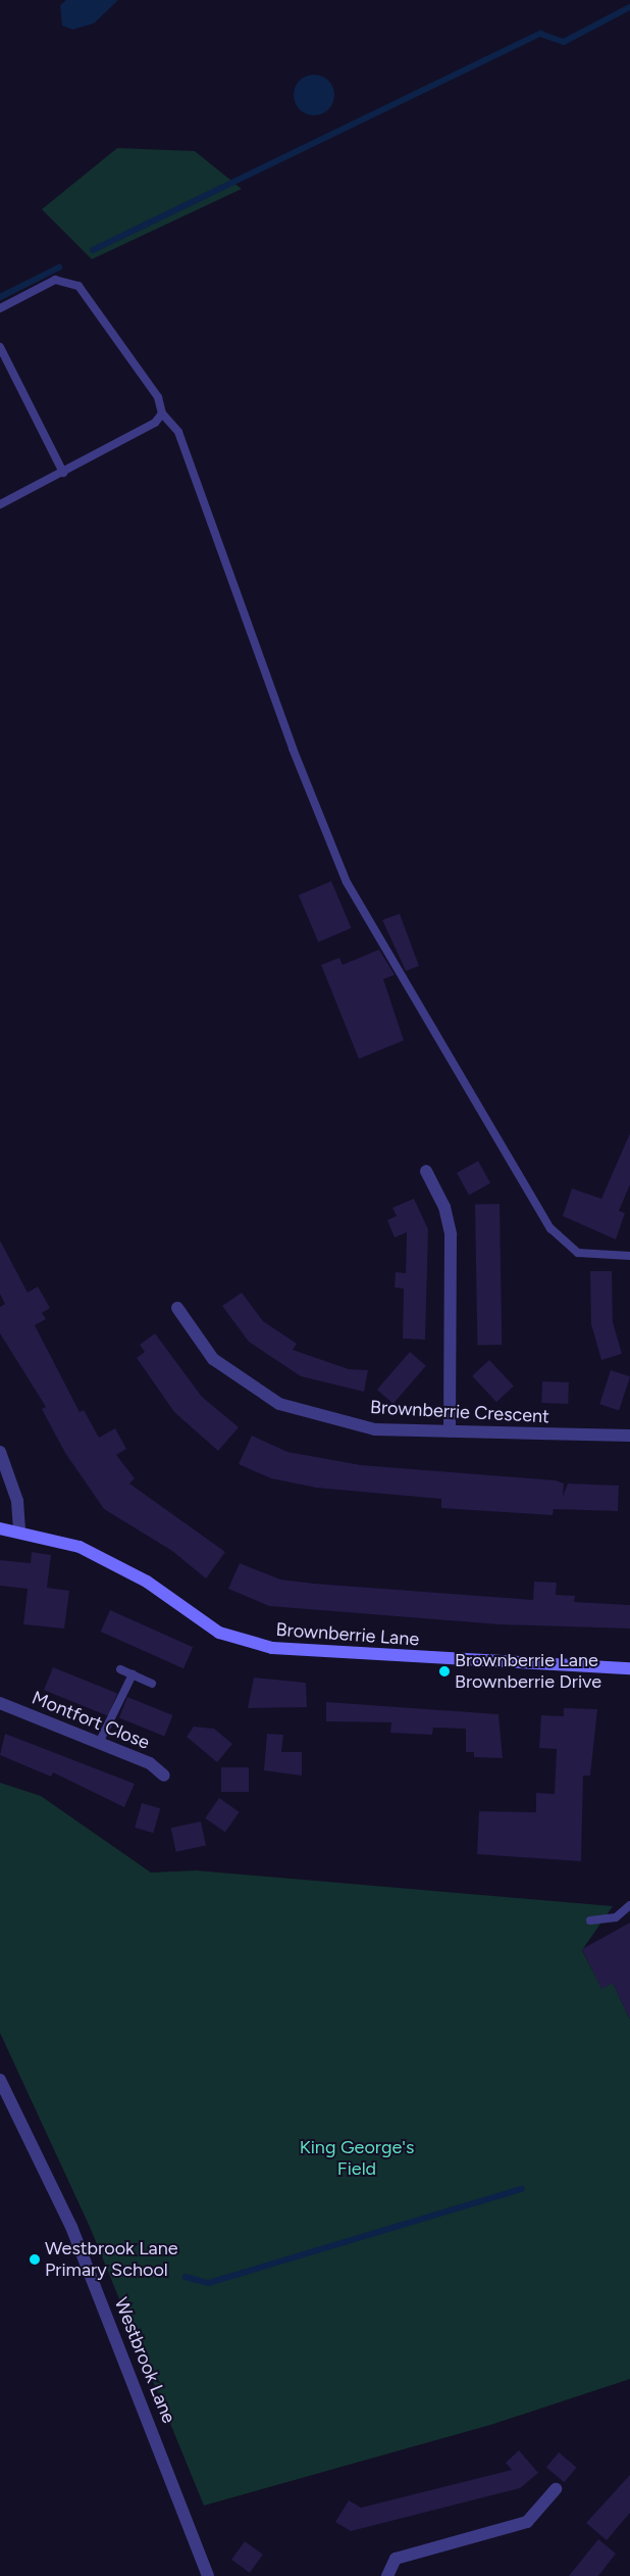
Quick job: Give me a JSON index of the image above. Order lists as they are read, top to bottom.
{
  "streets": {
    "street": [
      "Brownberrie Crescent",
      "Brownberrie Lane",
      "Montfort Close",
      "Westbrook Lane"
    ]
  },
  "parks": ["King George's Field"],
  "places": ["Brownberrie Lane Brownberrie Drive", "Westbrook Lane Primary School"]
}
